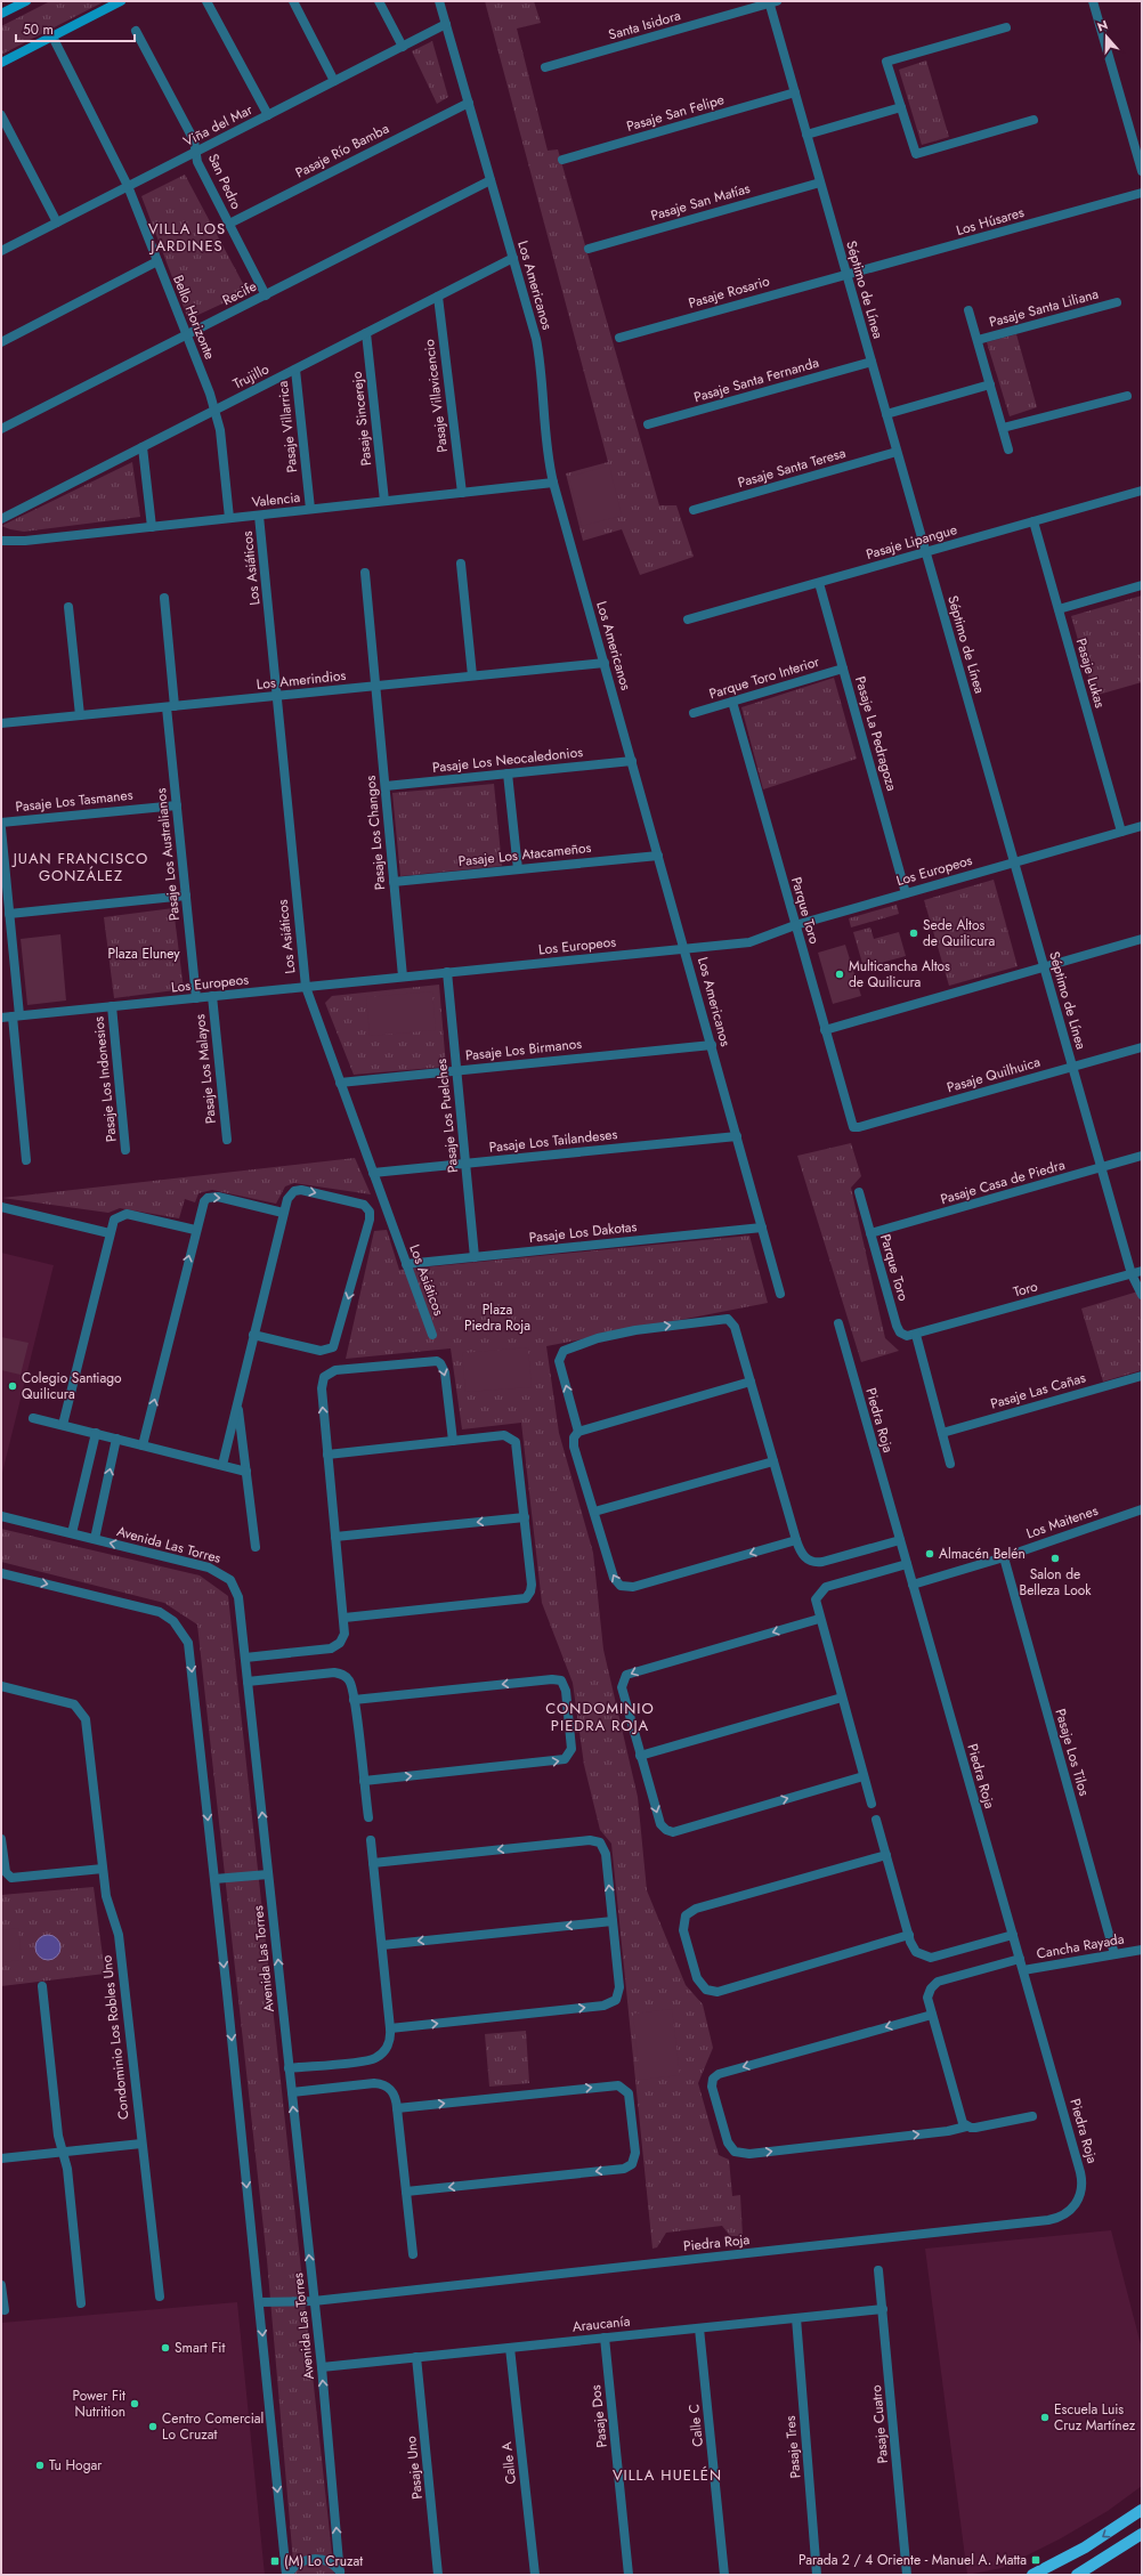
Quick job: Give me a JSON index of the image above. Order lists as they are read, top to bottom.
{
  "streets": {
    "street": [
      "Santa Isidora",
      "Pasaje San Felipe",
      "Viña del Mar",
      "Pasaje Río Bamba",
      "San Pedro",
      "Pasaje San Matías",
      "Los Húsares",
      "Los Americanos",
      "Séptimo de Línea",
      "Pasaje Rosario",
      "Recife",
      "Pasaje Santa Liliana",
      "Bello Horizonte",
      "Trujillo",
      "Pasaje Santa Fernanda",
      "Pasaje Villavicencio",
      "Pasaje Sincerejo",
      "Pasaje Villarrica",
      "Pasaje Santa Teresa",
      "Valencia",
      "Pasaje Lipangue",
      "Los Asiáticos",
      "Pasaje Lukas",
      "Parque Toro Interior",
      "Los Amerindios",
      "Pasaje La Pedragoza",
      "Pasaje Los Neocaledonios",
      "Pasaje Los Tasmanes",
      "Pasaje Los Changos",
      "Pasaje Los Australianos",
      "Pasaje Los Atacameños",
      "Los Europeos",
      "Parque Toro",
      "Pasaje Los Birmanos",
      "Pasaje Los Malayos",
      "Pasaje Quilhuica",
      "Pasaje Los Indonesios",
      "Pasaje Los Puelches",
      "Pasaje Los Tailandeses",
      "Pasaje Casa de Piedra",
      "Pasaje Los Dakotas",
      "Toro",
      "Pasaje Las Cañas",
      "Piedra Roja",
      "Los Maitenes",
      "Avenida Las Torres",
      "Pasaje Los Tilos",
      "Cancha Rayada",
      "Condominio Los Robles Uno",
      "Araucanía",
      "Pasaje Dos",
      "Pasaje Cuatro",
      "Calle C",
      "Pasaje Tres",
      "Calle A",
      "Pasaje Uno"
    ]
  },
  "crossings": [
    ["Santa Isidora", "Séptimo de Línea"],
    ["Pasaje San Felipe", "Séptimo de Línea"],
    ["Viña del Mar", "San Pedro"],
    ["Viña del Mar", "Los Americanos"],
    ["Viña del Mar", "Bello Horizonte"],
    ["Pasaje Río Bamba", "San Pedro"],
    ["Pasaje Río Bamba", "Los Americanos"],
    ["San Pedro", "Recife"],
    ["Pasaje San Matías", "Séptimo de Línea"],
    ["Los Húsares", "Séptimo de Línea"],
    ["Los Húsares", "Pasaje Rosario"],
    ["Los Americanos", "Recife"],
    ["Los Americanos", "Trujillo"],
    ["Los Americanos", "Valencia"],
    ["Los Americanos", "Los Amerindios"],
    ["Los Americanos", "Pasaje Los Neocaledonios"],
    ["Los Americanos", "Pasaje Los Atacameños"],
    ["Los Americanos", "Los Europeos"],
    ["Los Americanos", "Pasaje Los Birmanos"],
    ["Los Americanos", "Pasaje Los Tailandeses"],
    ["Los Americanos", "Pasaje Los Dakotas"],
    ["Séptimo de Línea", "Pasaje Rosario"],
    ["Séptimo de Línea", "Pasaje Santa Fernanda"],
    ["Séptimo de Línea", "Pasaje Santa Teresa"],
    ["Séptimo de Línea", "Pasaje Lipangue"],
    ["Séptimo de Línea", "Los Europeos"],
    ["Séptimo de Línea", "Pasaje Quilhuica"],
    ["Séptimo de Línea", "Pasaje Casa de Piedra"],
    ["Séptimo de Línea", "Toro"],
    ["Recife", "Bello Horizonte"],
    ["Bello Horizonte", "Trujillo"],
    ["Bello Horizonte", "Valencia"],
    ["Trujillo", "Pasaje Villavicencio"],
    ["Trujillo", "Pasaje Sincerejo"],
    ["Trujillo", "Pasaje Villarrica"],
    ["Pasaje Villavicencio", "Valencia"],
    ["Pasaje Sincerejo", "Valencia"],
    ["Pasaje Villarrica", "Valencia"],
    ["Valencia", "Los Asiáticos"],
    ["Pasaje Lipangue", "Pasaje Lukas"],
    ["Pasaje Lipangue", "Pasaje La Pedragoza"],
    ["Los Asiáticos", "Los Amerindios"],
    ["Los Asiáticos", "Los Europeos"],
    ["Los Asiáticos", "Pasaje Los Birmanos"],
    ["Los Asiáticos", "Pasaje Los Tailandeses"],
    ["Los Asiáticos", "Pasaje Los Dakotas"],
    ["Pasaje Lukas", "Los Europeos"],
    ["Parque Toro Interior", "Pasaje La Pedragoza"],
    ["Parque Toro Interior", "Parque Toro"],
    ["Los Amerindios", "Pasaje Los Changos"],
    ["Los Amerindios", "Pasaje Los Australianos"],
    ["Pasaje La Pedragoza", "Los Europeos"],
    ["Pasaje Los Neocaledonios", "Pasaje Los Changos"],
    ["Pasaje Los Tasmanes", "Pasaje Los Australianos"],
    ["Pasaje Los Changos", "Pasaje Los Atacameños"],
    ["Pasaje Los Changos", "Los Europeos"],
    ["Pasaje Los Australianos", "Los Europeos"],
    ["Los Europeos", "Parque Toro"],
    ["Los Europeos", "Pasaje Los Malayos"],
    ["Los Europeos", "Pasaje Los Indonesios"],
    ["Los Europeos", "Pasaje Los Puelches"],
    ["Parque Toro", "Pasaje Quilhuica"],
    ["Parque Toro", "Pasaje Casa de Piedra"],
    ["Parque Toro", "Toro"],
    ["Pasaje Los Birmanos", "Pasaje Los Puelches"],
    ["Pasaje Los Puelches", "Pasaje Los Tailandeses"],
    ["Pasaje Los Puelches", "Pasaje Los Dakotas"],
    ["Piedra Roja", "Los Maitenes"],
    ["Piedra Roja", "Avenida Las Torres"],
    ["Piedra Roja", "Cancha Rayada"],
    ["Los Maitenes", "Pasaje Los Tilos"],
    ["Avenida Las Torres", "Araucanía"],
    ["Pasaje Los Tilos", "Cancha Rayada"],
    ["Araucanía", "Pasaje Dos"],
    ["Araucanía", "Pasaje Cuatro"],
    ["Araucanía", "Calle C"],
    ["Araucanía", "Pasaje Tres"],
    ["Araucanía", "Calle A"],
    ["Araucanía", "Pasaje Uno"]
  ],
  "districts": [
    "VILLA LOS JARDINES",
    "JUAN FRANCISCO GONZÁLEZ",
    "CONDOMINIO PIEDRA ROJA",
    "VILLA HUELÉN"
  ],
  "parks": ["Plaza Eluney", "Plaza Piedra Roja"],
  "places": {
    "other": [
      "Sede Altos de Quilicura",
      "Multicancha Altos de Quilicura",
      "Colegio Santiago Quilicura",
      "Almacén Belén",
      "Salon de Belleza Look",
      "Smart Fit",
      "Power Fit Nutrition",
      "Escuela Luis Cruz Martínez",
      "Centro Comercial Lo Cruzat",
      "Tu Hogar"
    ],
    "transit": ["Parada 2 / 4 Oriente - Manuel A. Matta", "(M) Lo Cruzat"]
  },
  "scale_bar": "50 m",
  "north": "top"
}
